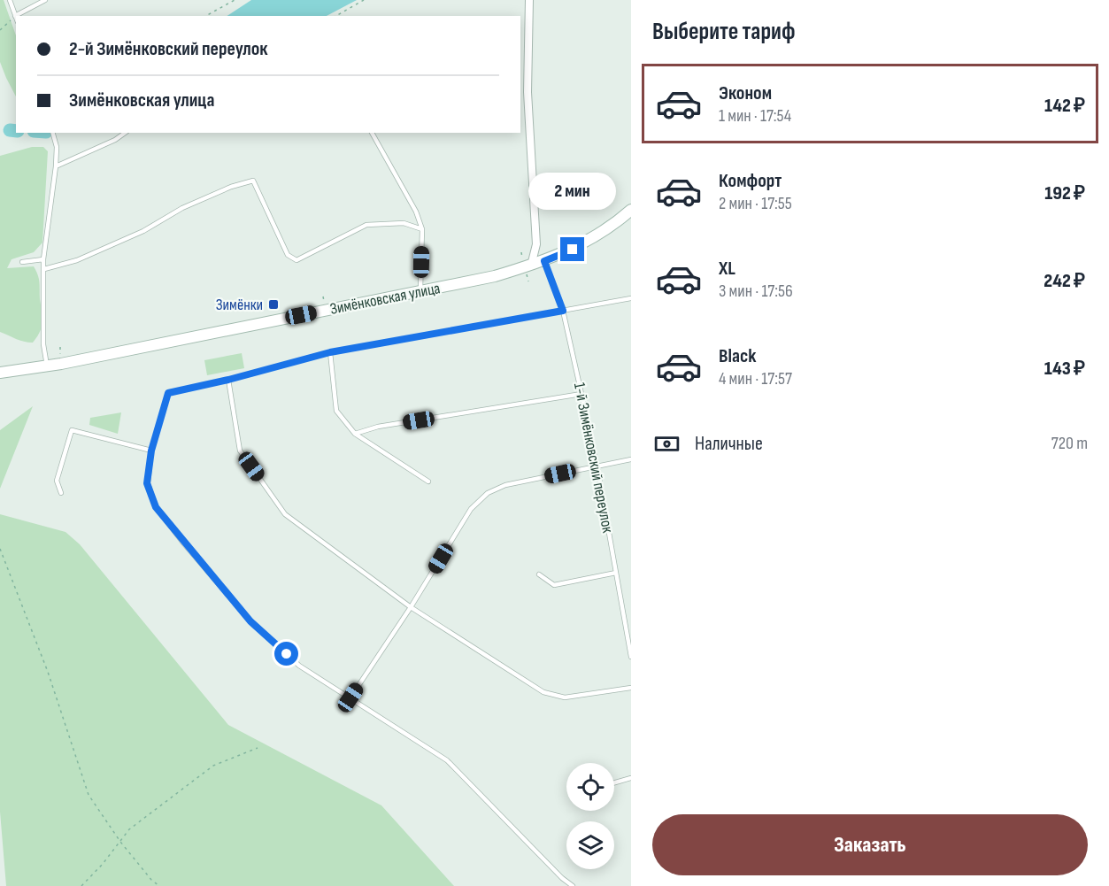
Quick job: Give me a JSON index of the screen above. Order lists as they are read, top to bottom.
{
  "streets": {
    "main road": ["Зимёнковская улица"],
    "lane": ["1-й Зимёнковский переулок"]
  },
  "crossings": [
    ["Зимёнковская улица", "1-й Зимёнковский переулок"]
  ],
  "places": {
    "transit": ["Зимёнки"]
  },
  "page": {
    "heading": "Выберите тариф",
    "banner": ["2-й Зимёнковский переулок", "Зимёнковская улица"],
    "list": [
      {
        "name": "Эконом",
        "note": "1 мин · 17:54",
        "value": "142 ₽"
      },
      {
        "name": "Комфорт",
        "note": "2 мин · 17:55",
        "value": "192 ₽"
      },
      {
        "name": "XL",
        "note": "3 мин · 17:56",
        "value": "242 ₽"
      },
      {
        "name": "Black",
        "note": "4 мин · 17:57",
        "value": "143 ₽"
      }
    ],
    "bubble": "2 мин",
    "pay": ["Наличные", "720 m"],
    "buttons": "Заказать"
  }
}
